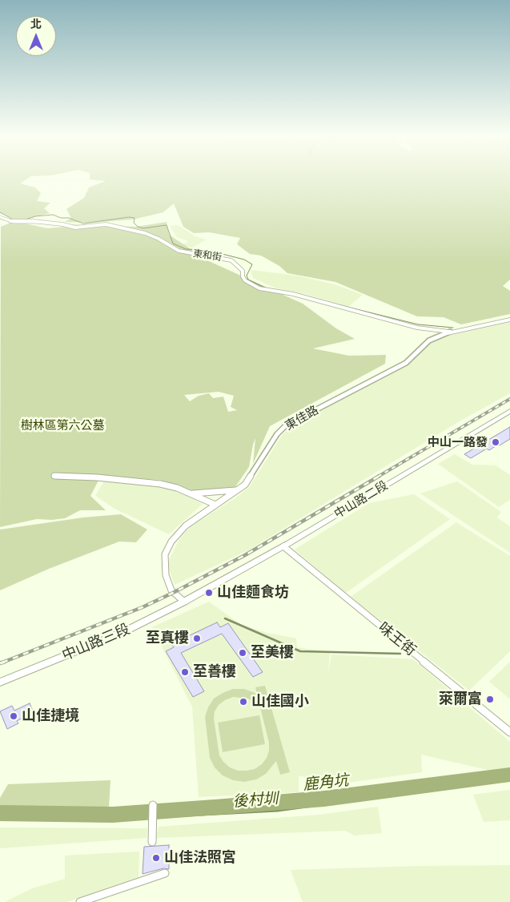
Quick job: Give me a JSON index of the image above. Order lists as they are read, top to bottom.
{
  "streets": {
    "main road": ["中山路二段", "中山路三段"],
    "street": ["東和街", "東佳路", "味王街"]
  },
  "crossings": [
    ["東和街", "東佳路"],
    ["東佳路", "中山路三段"],
    ["中山路二段", "味王街"],
    ["中山路二段", "中山路三段"]
  ],
  "water": ["鹿角坑", "後村圳"],
  "parks": ["樹林區第六公墓"],
  "places": [
    "中山一路發",
    "山佳麵食坊",
    "至真樓",
    "至美樓",
    "至善樓",
    "萊爾富",
    "山佳國小",
    "山佳捷境",
    "山佳法照宮"
  ],
  "north": "top"
}
